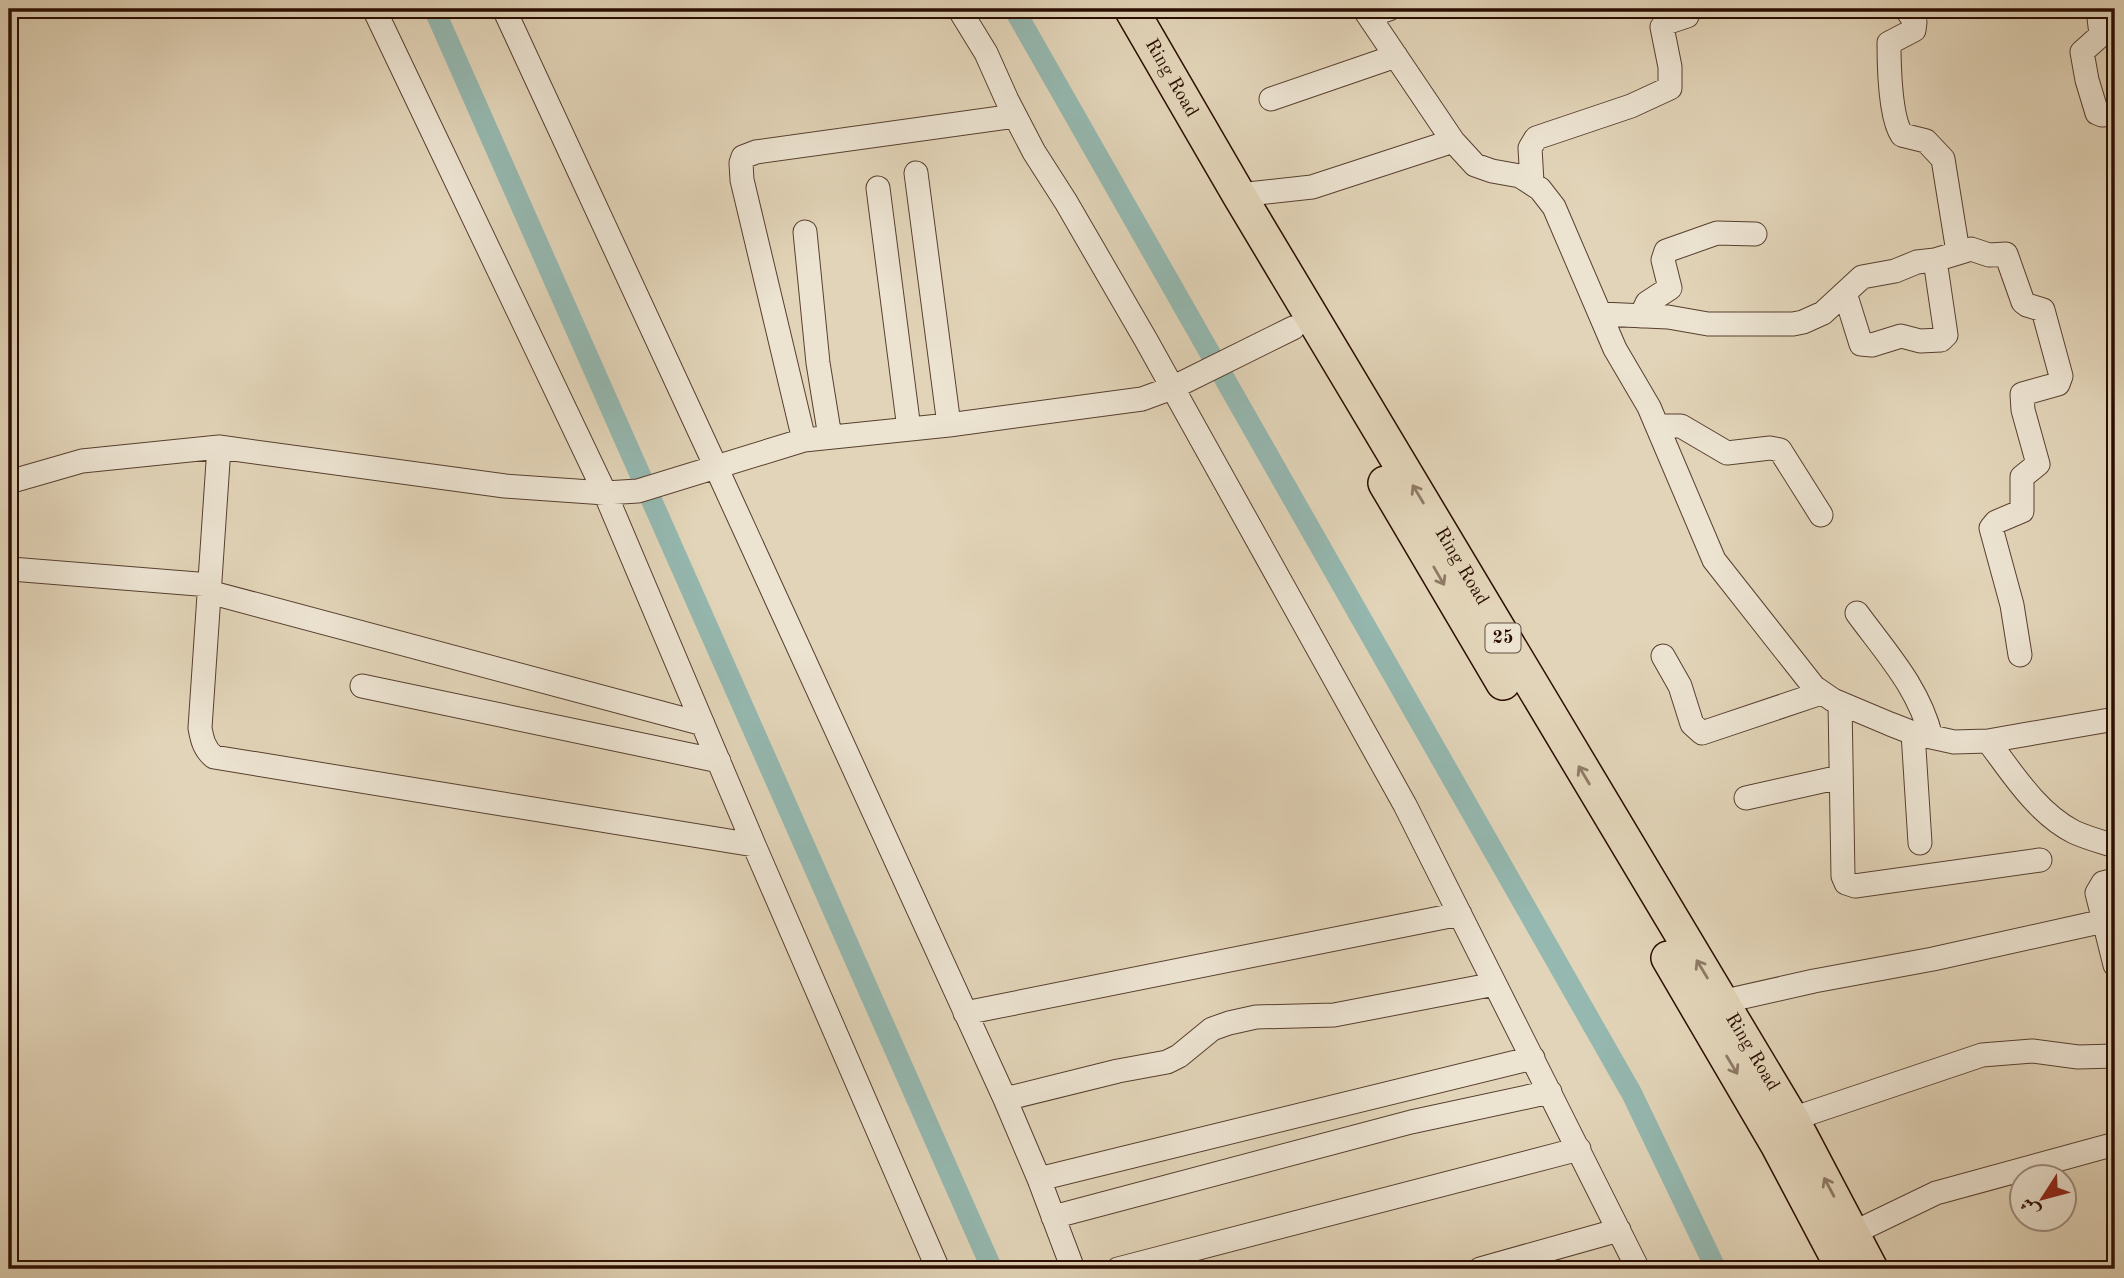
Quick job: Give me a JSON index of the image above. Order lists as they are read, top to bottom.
{
  "streets": {
    "highway": ["Ring Road", "25"]
  },
  "north": "bottom left"
}
